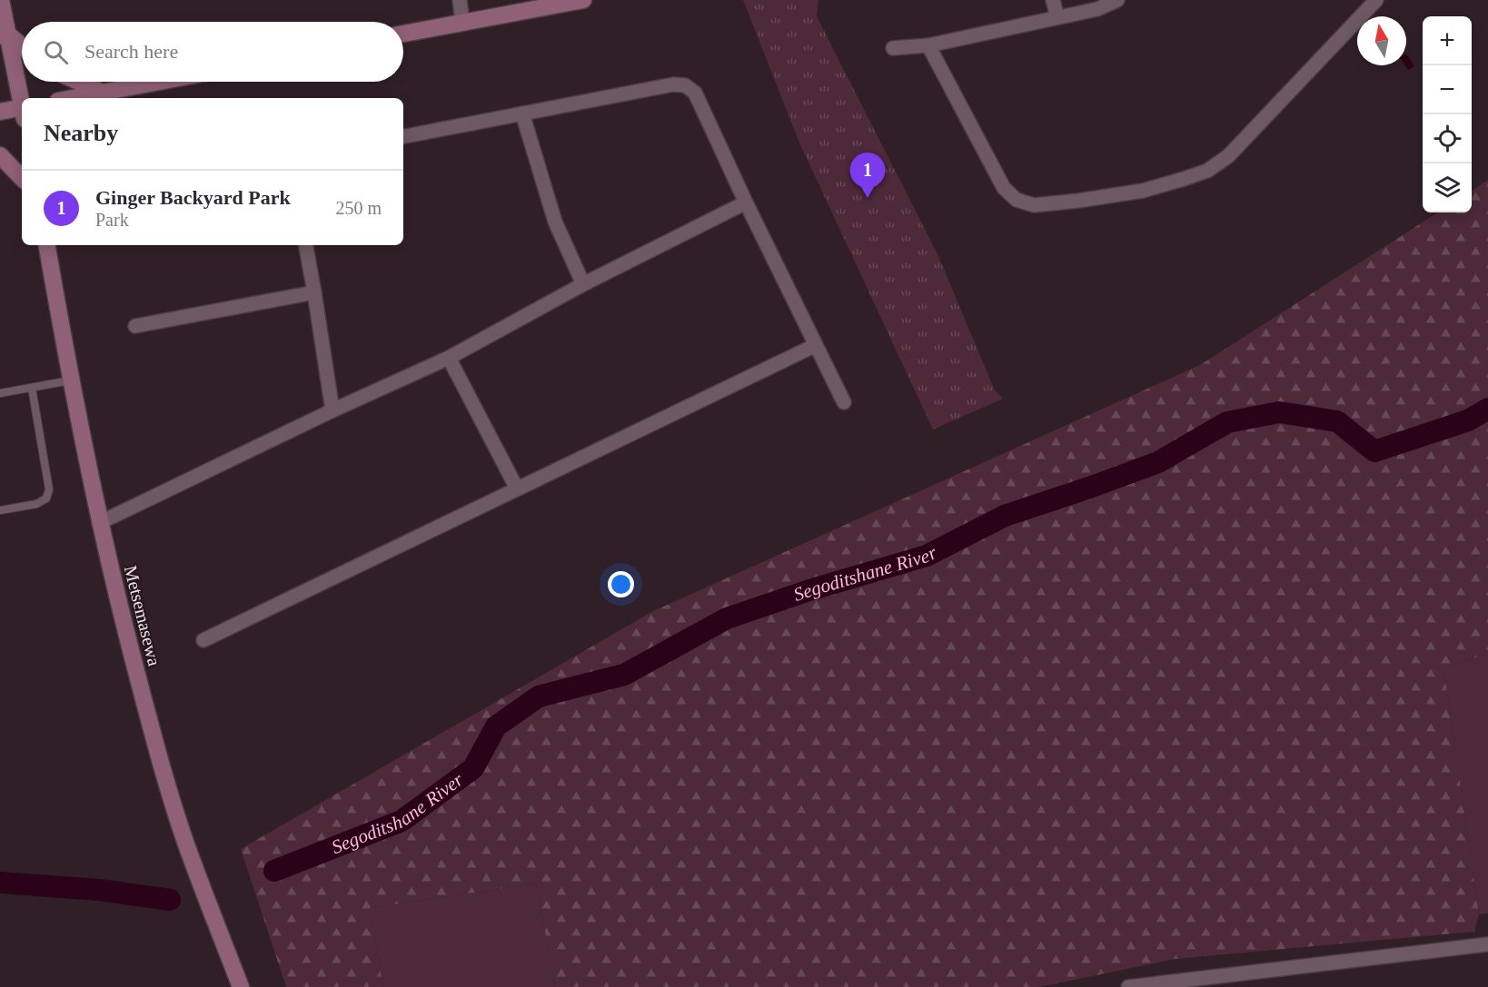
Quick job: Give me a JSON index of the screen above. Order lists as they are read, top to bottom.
{
  "streets": {
    "street": ["Metsemasewa"]
  },
  "water": ["Segoditshane River"],
  "north": "top",
  "page": {
    "map_buttons": ["+", "−"],
    "search": "Search here",
    "heading": "Nearby",
    "pins": "1",
    "list": [
      {
        "mark": "1",
        "name": "Ginger Backyard Park",
        "note": "Park",
        "value": "250 m"
      }
    ]
  }
}
